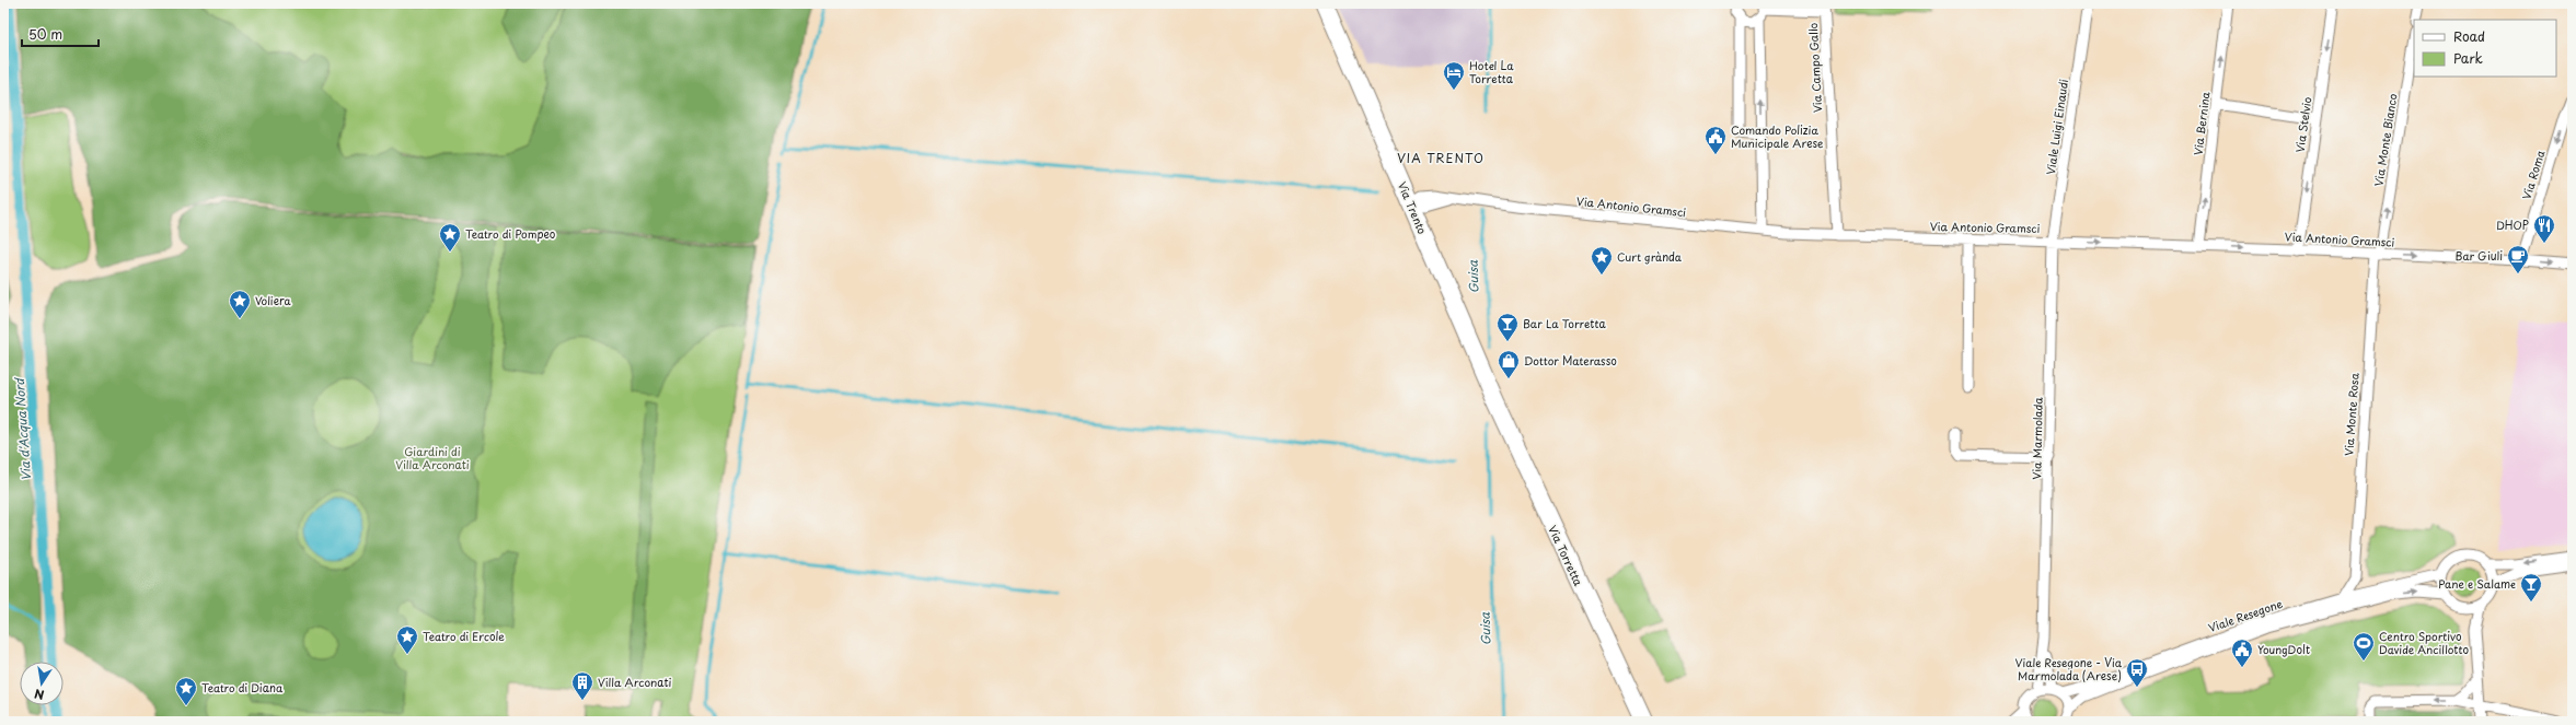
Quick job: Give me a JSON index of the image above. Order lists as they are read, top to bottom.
{
  "streets": {
    "main road": ["Via Trento", "Via Torretta"],
    "street": [
      "Via Campo Gallo",
      "Via Bernina",
      "Via Stelvio",
      "Viale Luigi Einaudi",
      "Via Monte Bianco",
      "Via Roma",
      "Via Antonio Gramsci",
      "Via Monte Rosa",
      "Via Marmolada",
      "Viale Resegone"
    ]
  },
  "crossings": [
    ["Via Campo Gallo", "Via Antonio Gramsci"],
    ["Via Bernina", "Via Antonio Gramsci"],
    ["Via Stelvio", "Via Antonio Gramsci"],
    ["Viale Luigi Einaudi", "Via Antonio Gramsci"],
    ["Viale Luigi Einaudi", "Via Marmolada"],
    ["Via Monte Bianco", "Via Antonio Gramsci"],
    ["Via Monte Bianco", "Via Monte Rosa"],
    ["Via Roma", "Via Antonio Gramsci"],
    ["Via Antonio Gramsci", "Via Trento"],
    ["Via Antonio Gramsci", "Via Monte Rosa"],
    ["Via Antonio Gramsci", "Via Marmolada"],
    ["Via Trento", "Via Torretta"],
    ["Via Monte Rosa", "Viale Resegone"],
    ["Via Marmolada", "Viale Resegone"]
  ],
  "one_way": [
    "Via Bernina",
    "Via Stelvio",
    "Via Monte Bianco",
    "Via Roma",
    "Via Antonio Gramsci"
  ],
  "districts": ["VIA TRENTO"],
  "water": ["Guisa", "Via d'Acqua Nord"],
  "parks": ["Giardini di Villa Arconati"],
  "places": {
    "hotel": ["Hotel La Torretta"],
    "public building": ["Comando Polizia Municipale Arese", "YoungDoIt"],
    "restaurant": ["DHOP"],
    "place": [
      "Teatro di Pompeo",
      "Curt grànda",
      "Voliera",
      "Teatro di Ercole",
      "Teatro di Diana"
    ],
    "cafe": ["Bar Giuli"],
    "bar": ["Bar La Torretta", "Pane e Salame"],
    "shop": ["Dottor Materasso"],
    "sports": ["Centro Sportivo Davide Ancillotto"],
    "bus stop": ["Viale Resegone - Via Marmolada (Arese)"],
    "building": ["Villa Arconati"]
  },
  "legend": ["Road", "Park"],
  "scale_bar": "50 m",
  "north": "bottom"
}
